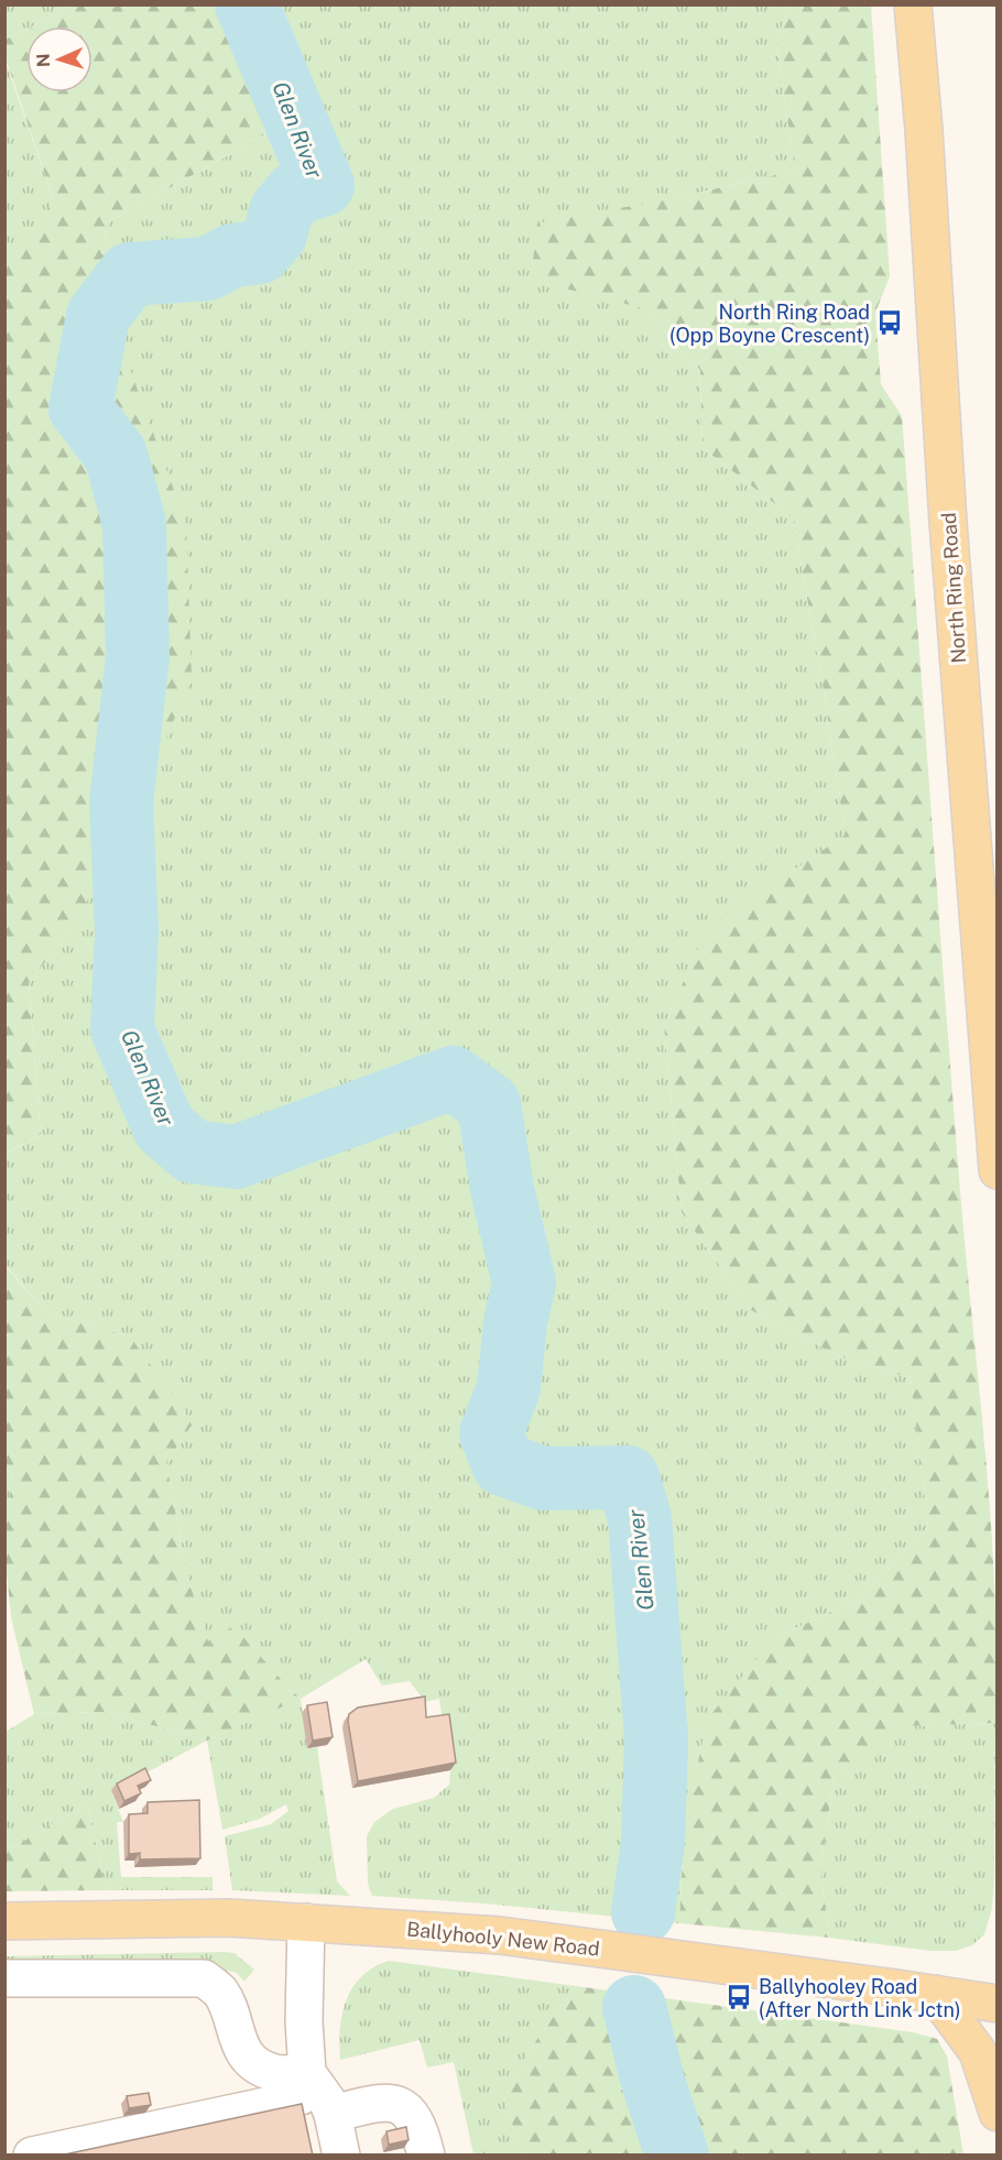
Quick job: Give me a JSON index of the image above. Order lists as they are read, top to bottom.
{
  "streets": {
    "main road": ["North Ring Road", "Ballyhooly New Road"]
  },
  "water": ["Glen River"],
  "places": {
    "bus stop": ["North Ring Road (Opp Boyne Crescent)", "Ballyhooley Road (After North Link Jctn)"]
  },
  "north": "left"
}
